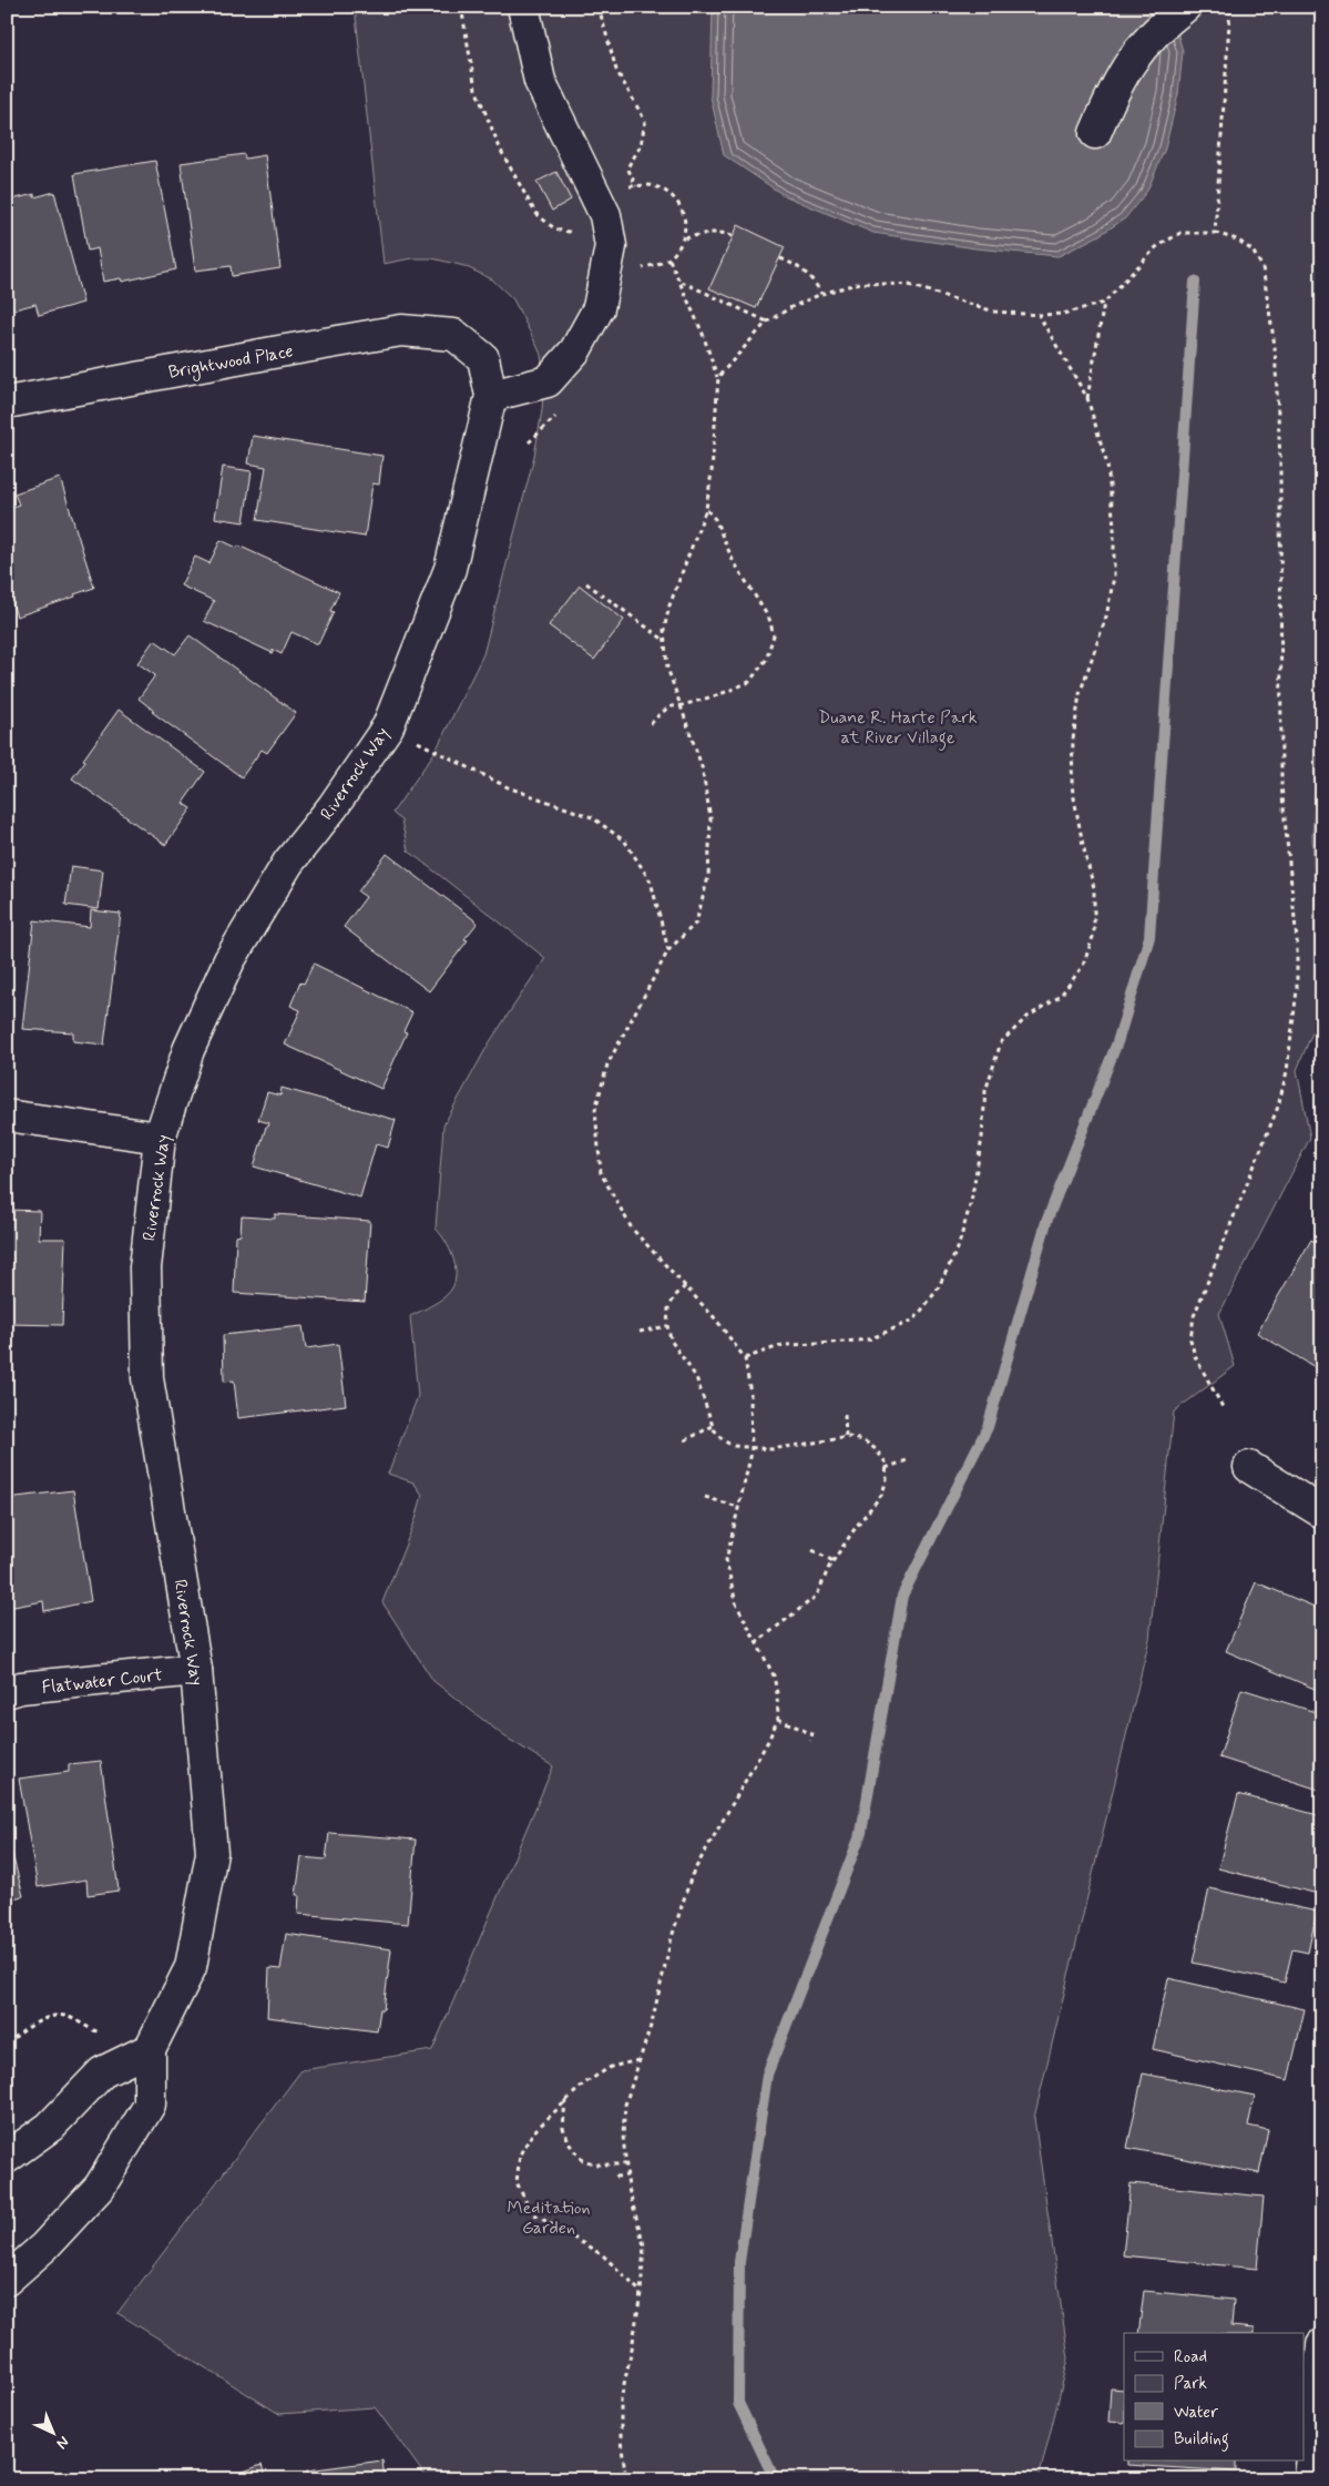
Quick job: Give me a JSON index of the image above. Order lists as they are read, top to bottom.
{
  "streets": {
    "street": ["Brightwood Place", "Riverrock Way", "Flatwater Court"]
  },
  "crossings": [
    ["Brightwood Place", "Riverrock Way"],
    ["Riverrock Way", "Flatwater Court"]
  ],
  "parks": ["Duane R. Harte Park at River Village", "Meditation Garden"],
  "legend": [
    "Road",
    "Park",
    "Water",
    "Building"
  ],
  "north": "bottom right"
}
